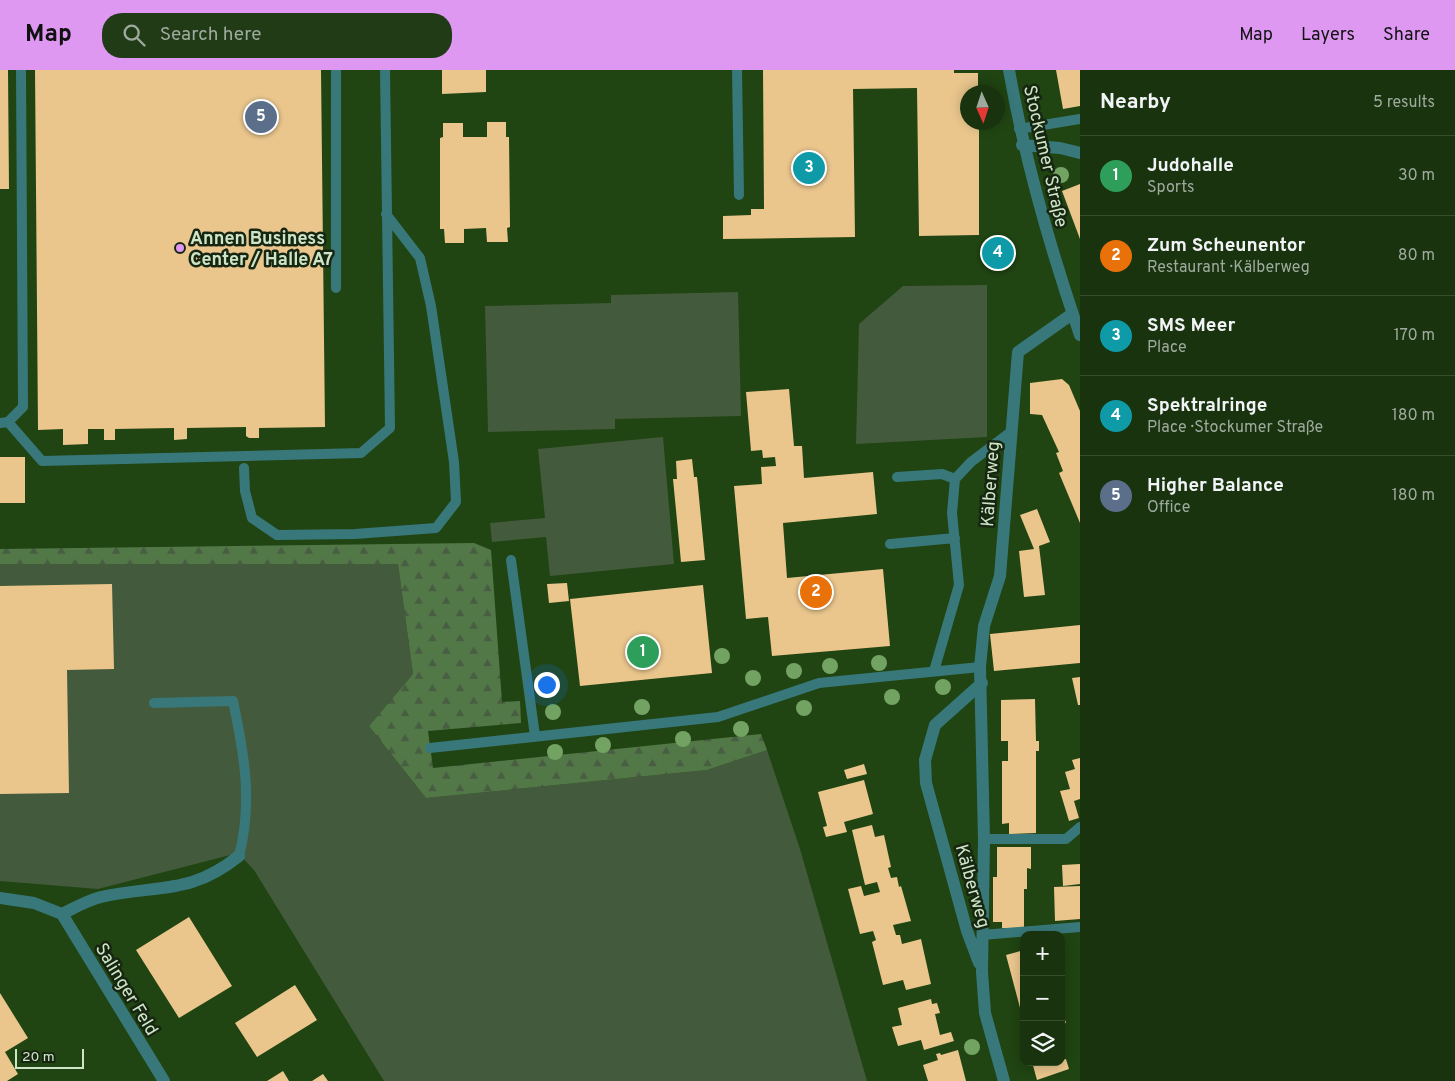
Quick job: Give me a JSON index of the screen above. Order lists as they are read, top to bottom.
{
  "streets": {
    "street": ["Stockumer Straße", "Kälberweg", "Salinger Feld"]
  },
  "crossings": [
    ["Stockumer Straße", "Kälberweg"]
  ],
  "places": ["Annen Business Center / Halle A7"],
  "scale_bar": "20 m",
  "north": "bottom",
  "page": {
    "header": "Map",
    "search": "Search here",
    "nav": ["Map", "Layers", "Share"],
    "heading": ["Nearby", "5 results"],
    "pins": [
      "5",
      "3",
      "4",
      "2",
      "1"
    ],
    "list": [
      {
        "mark": "1",
        "name": "Judohalle",
        "note": "Sports",
        "value": "30 m"
      },
      {
        "mark": "2",
        "name": "Zum Scheunentor",
        "note": "Restaurant · Kälberweg",
        "value": "80 m"
      },
      {
        "mark": "3",
        "name": "SMS Meer",
        "note": "Place",
        "value": "170 m"
      },
      {
        "mark": "4",
        "name": "Spektralringe",
        "note": "Place · Stockumer Straße",
        "value": "180 m"
      },
      {
        "mark": "5",
        "name": "Higher Balance",
        "note": "Office",
        "value": "180 m"
      }
    ],
    "map_buttons": ["+", "−"],
    "scale": "20 m"
  }
}
